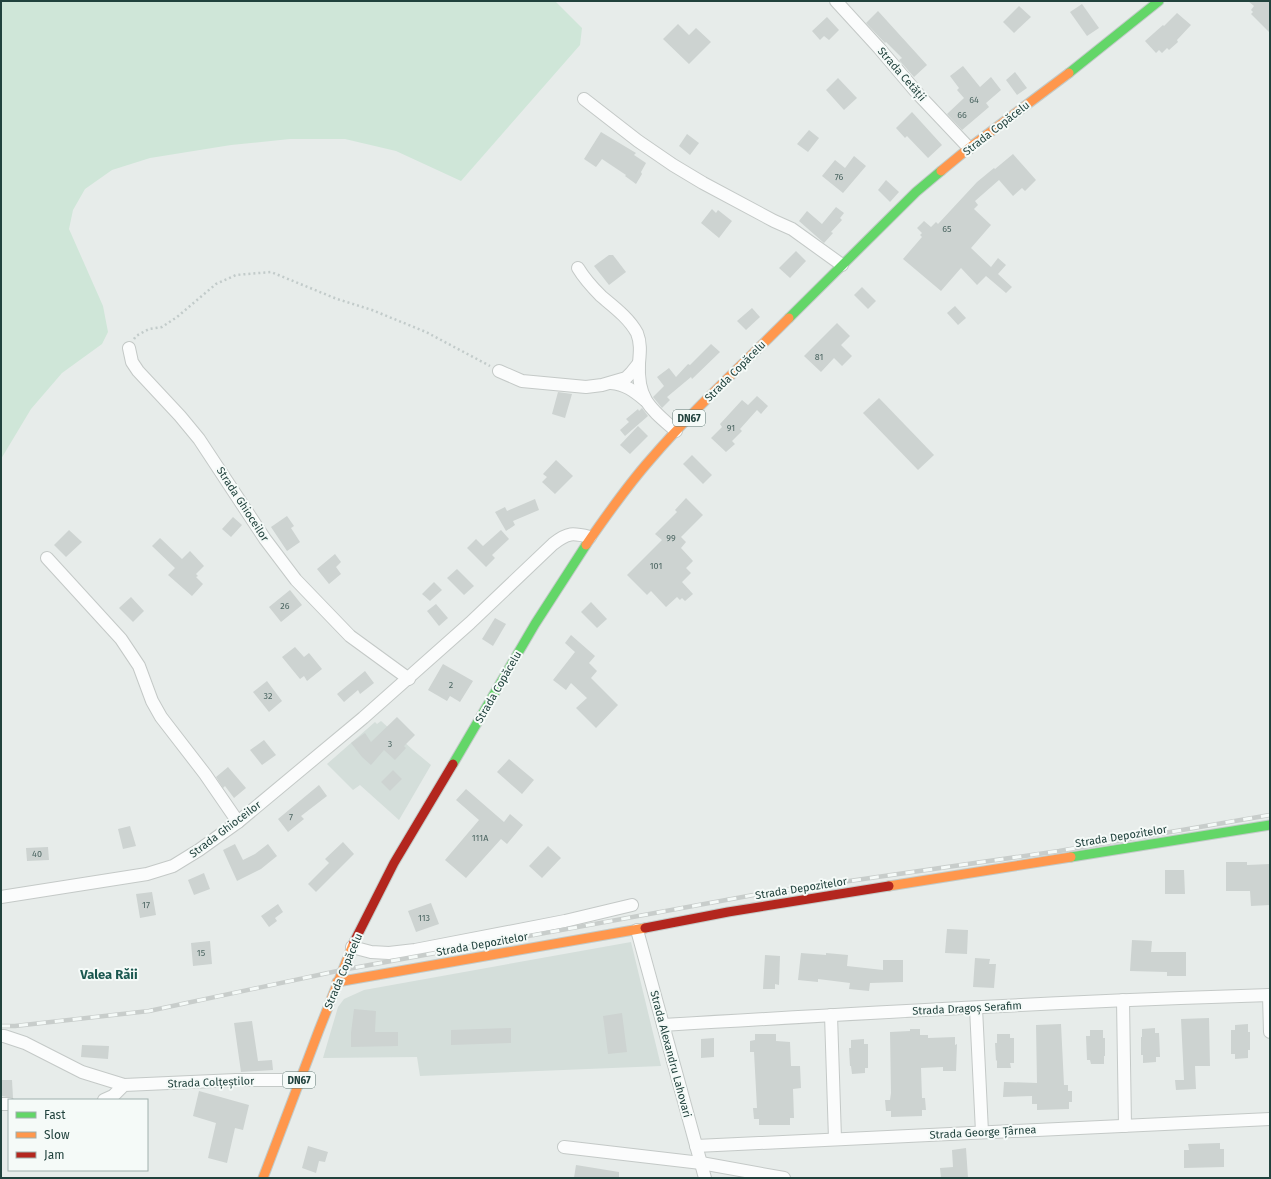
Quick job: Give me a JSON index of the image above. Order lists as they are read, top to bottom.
{
  "streets": {
    "main road": ["Strada Copăcelu", "DN67", "Strada Depozitelor"],
    "street": [
      "Strada Cetății",
      "Strada Ghioceilor",
      "Strada Dragoș Serafim",
      "Strada Alexandru Lahovari",
      "Strada Colțeștilor",
      "Strada George Țârnea"
    ]
  },
  "crossings": [
    ["Strada Cetății", "Strada Copăcelu"],
    ["Strada Copăcelu", "Strada Ghioceilor"],
    ["Strada Copăcelu", "Strada Depozitelor"],
    ["Strada Copăcelu", "Strada Colțeștilor"],
    ["Strada Depozitelor", "Strada Alexandru Lahovari"],
    ["Strada Dragoș Serafim", "Strada Alexandru Lahovari"],
    ["Strada Alexandru Lahovari", "Strada George Țârnea"]
  ],
  "districts": ["Valea Răii"],
  "house_numbers": [
    "64",
    "66",
    "76",
    "65",
    "81",
    "91",
    "99",
    "101",
    "26",
    "2",
    "32",
    "3",
    "7",
    "111A",
    "40",
    "17",
    "113",
    "15"
  ],
  "legend": ["Fast", "Slow", "Jam"]
}
